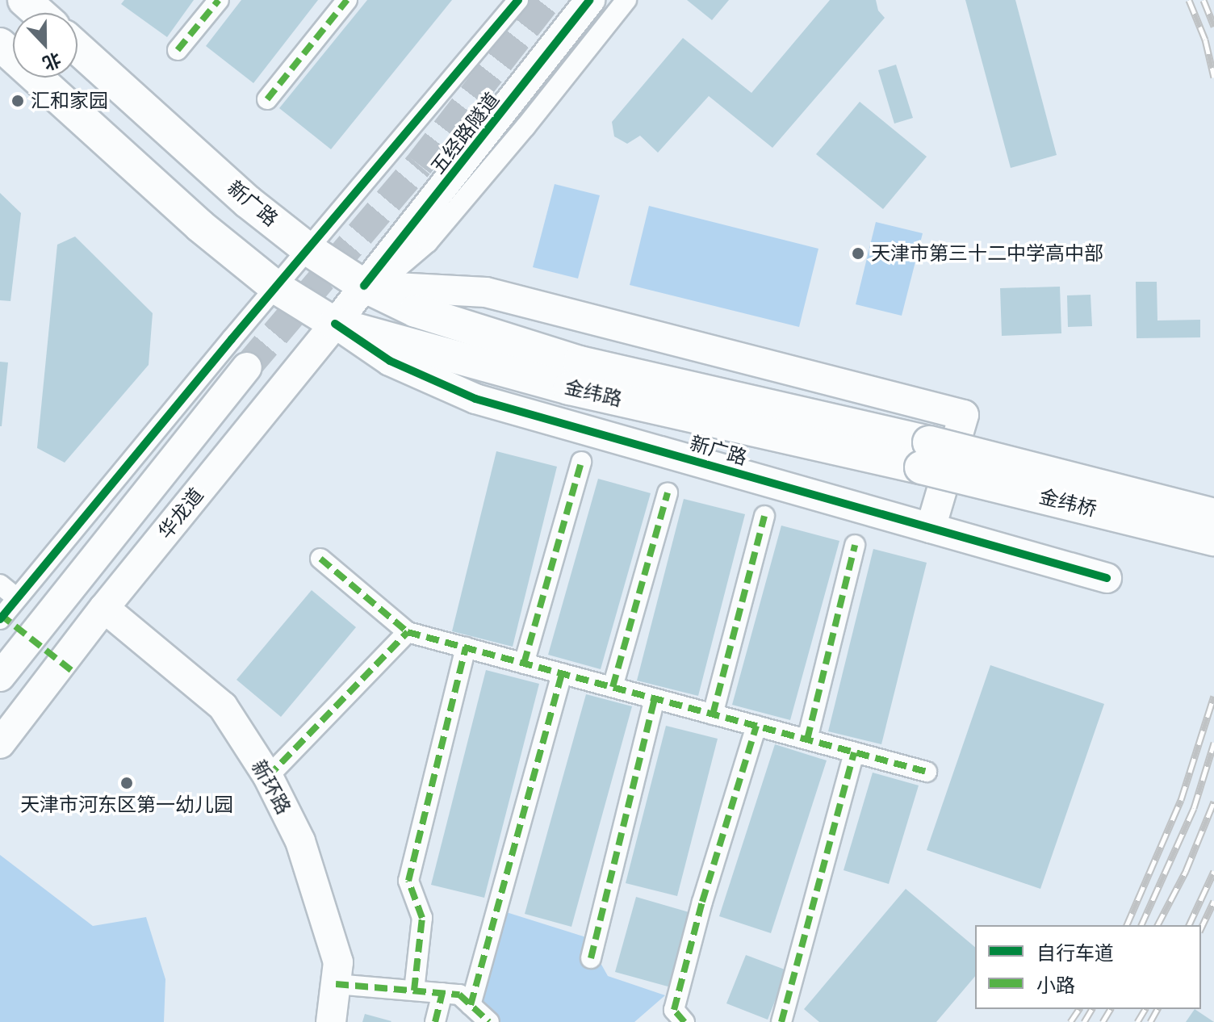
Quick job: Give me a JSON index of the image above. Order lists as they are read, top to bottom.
{
  "streets": {
    "main road": ["新广路", "金纬路", "金纬桥"],
    "street": ["五经路隧道", "华龙道", "新环路"]
  },
  "crossings": [
    ["五经路隧道", "新广路"],
    ["五经路隧道", "金纬路"],
    ["五经路隧道", "华龙道"],
    ["新广路", "金纬路"],
    ["新广路", "华龙道"],
    ["金纬路", "金纬桥"],
    ["金纬路", "华龙道"],
    ["华龙道", "新环路"]
  ],
  "places": ["汇和家园", "天津市第三十二中学高中部", "天津市河东区第一幼儿园"],
  "legend": ["自行车道", "小路"],
  "north": "bottom"
}
